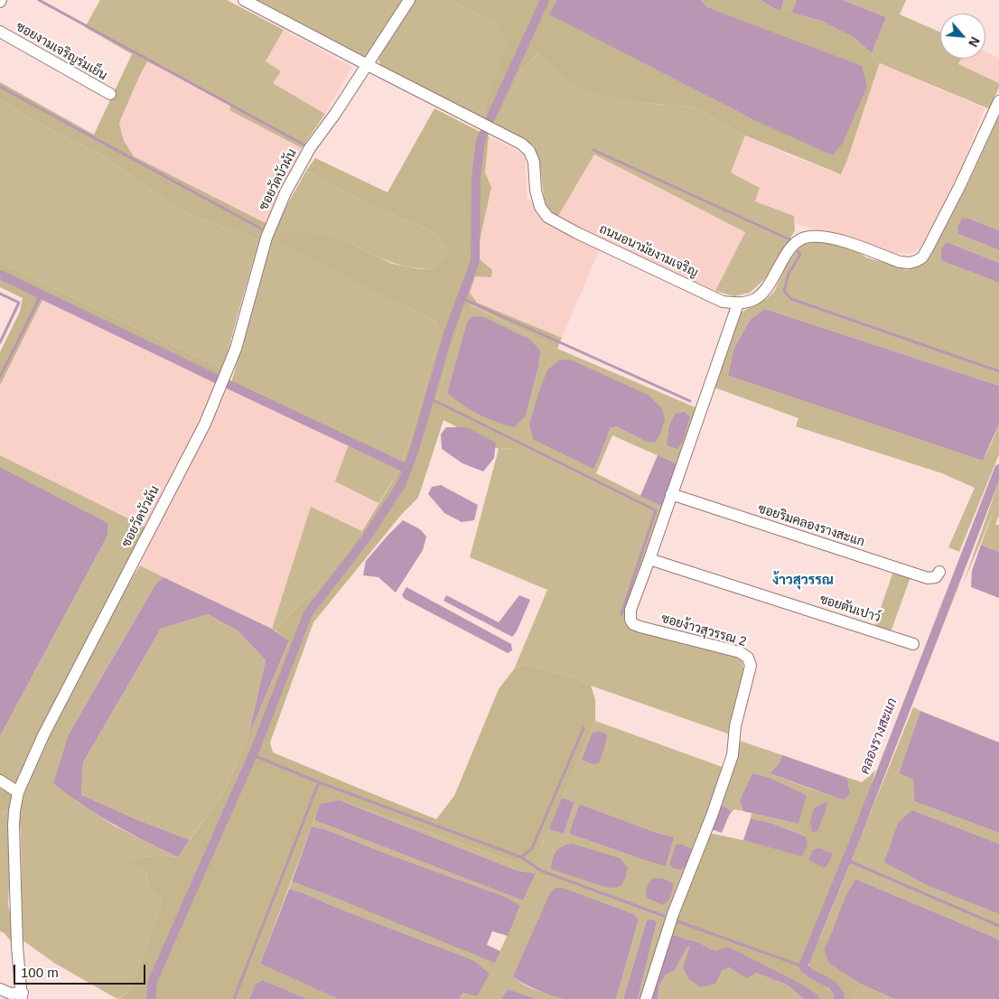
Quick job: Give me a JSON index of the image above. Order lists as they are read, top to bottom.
{
  "streets": {
    "street": [
      "ซอยงามเจริญร่มเย็น",
      "ซอยวัดบัวผัน",
      "ถนนอนามัยงามเจริญ",
      "ซอยริมคลองรางสะแก",
      "ซอยตันเปาว์",
      "ซอยง้าวสุวรรณ 2"
    ]
  },
  "crossings": [
    ["ซอยวัดบัวผัน", "ถนนอนามัยงามเจริญ"],
    ["ถนนอนามัยงามเจริญ", "ซอยง้าวสุวรรณ 2"],
    ["ซอยริมคลองรางสะแก", "ซอยง้าวสุวรรณ 2"],
    ["ซอยตันเปาว์", "ซอยง้าวสุวรรณ 2"]
  ],
  "districts": ["ง้าวสุวรรณ"],
  "water": ["คลองรางสะแก"],
  "scale_bar": "100 m",
  "north": "bottom right"
}
